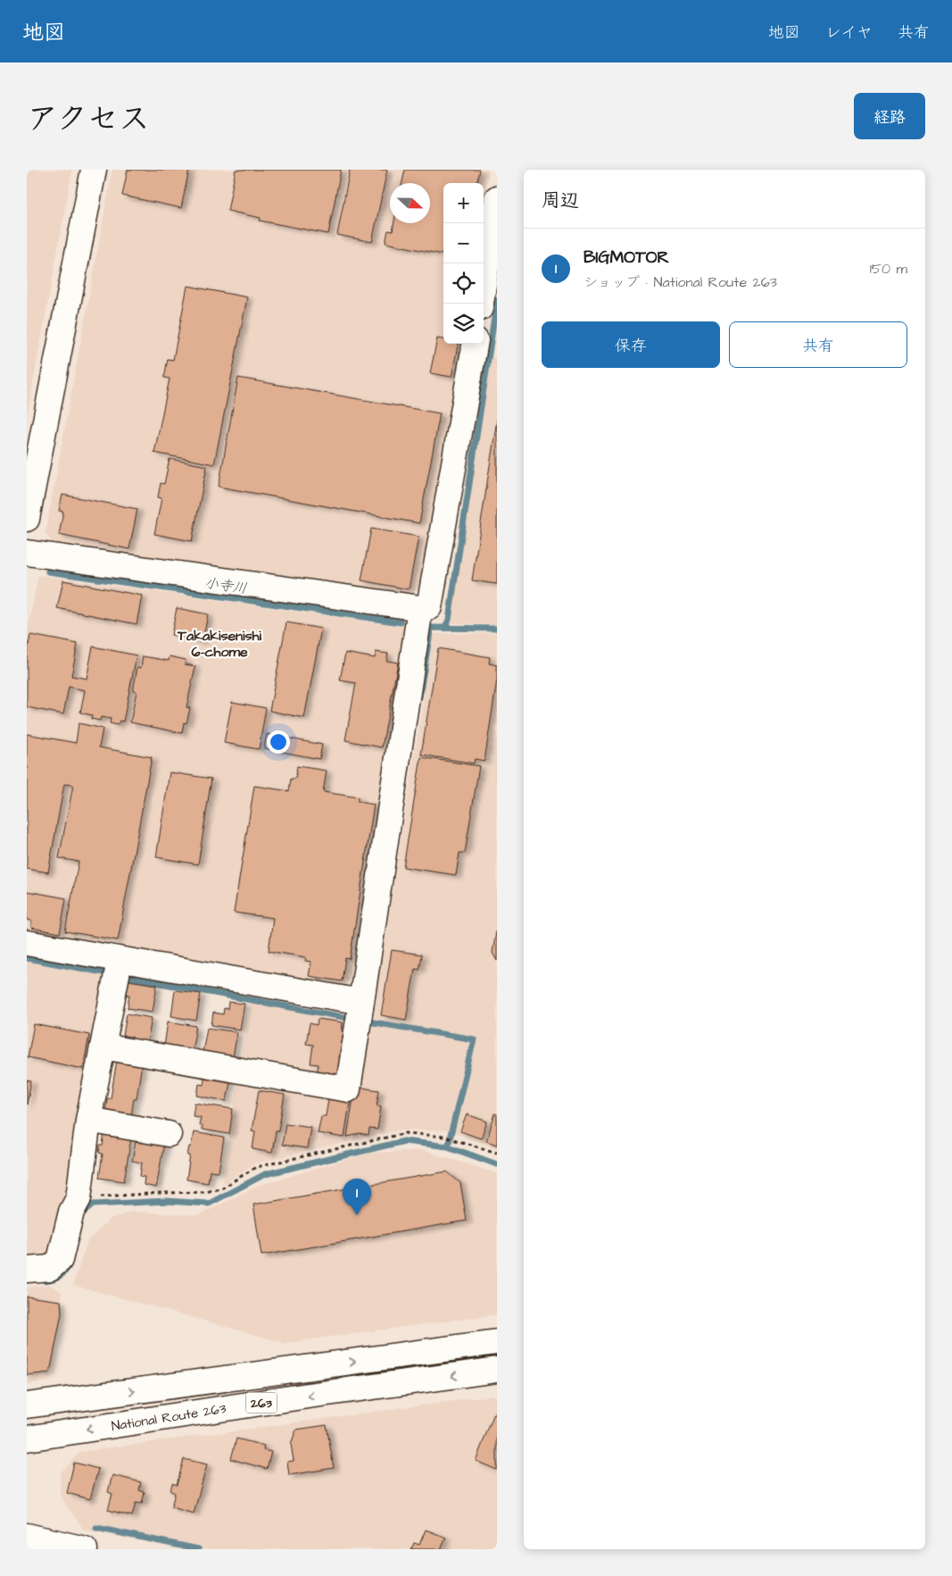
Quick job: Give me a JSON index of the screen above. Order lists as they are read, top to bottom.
{
  "streets": {
    "main road": ["263", "National Route 263"]
  },
  "districts": ["Takakisenishi 6-chome"],
  "water": ["小寺川"],
  "north": "right",
  "page": {
    "header": "地図",
    "nav": ["地図", "レイヤ", "共有"],
    "title": "アクセス",
    "buttons": [
      "経路",
      ["保存", "共有"]
    ],
    "heading": "周辺",
    "map_buttons": ["+", "−"],
    "list": [
      {
        "mark": "1",
        "name": "BIGMOTOR",
        "note": "ショップ · National Route 263",
        "value": "150 m"
      }
    ],
    "pins": "1"
  }
}
